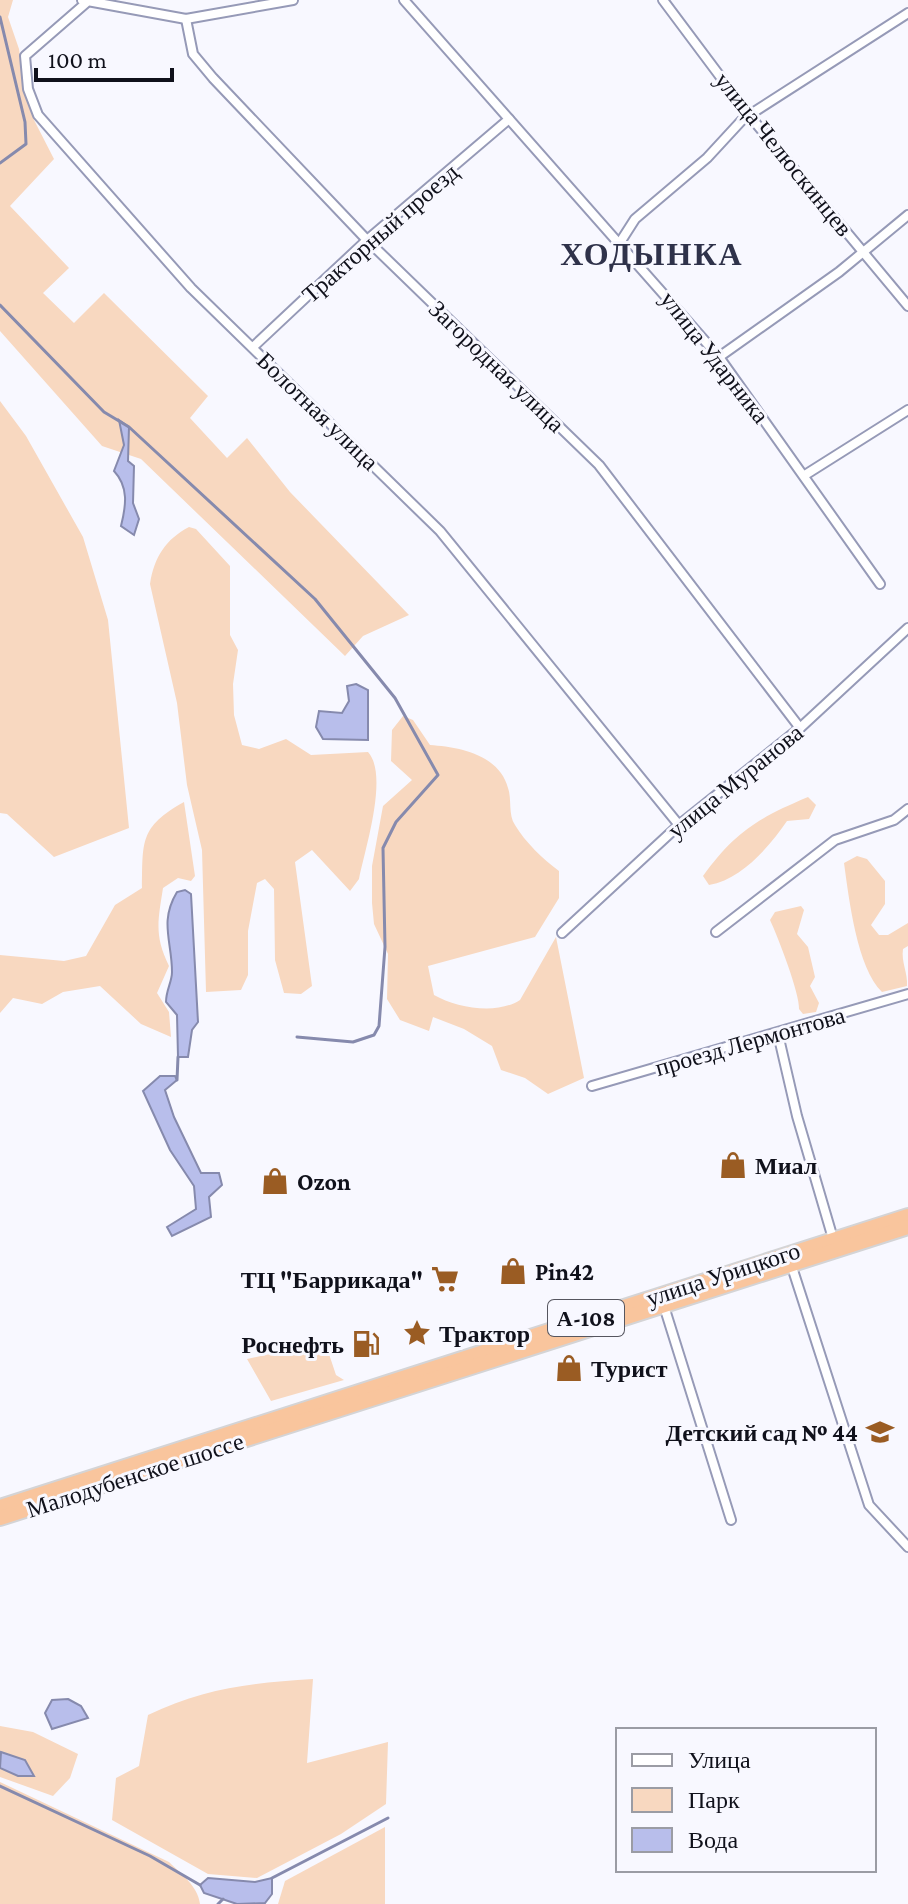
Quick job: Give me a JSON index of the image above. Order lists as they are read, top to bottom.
{
  "streets": {
    "highway": ["улица Урицкого", "А-108", "Малодубенское шоссе"],
    "street": [
      "улица Челюскинцев",
      "Тракторный проезд",
      "улица Ударника",
      "Загородная улица",
      "Болотная улица",
      "улица Муранова",
      "проезд Лермонтова"
    ]
  },
  "crossings": [
    ["Тракторный проезд", "улица Ударника"],
    ["Тракторный проезд", "Загородная улица"],
    ["Тракторный проезд", "Болотная улица"],
    ["Загородная улица", "улица Муранова"],
    ["Болотная улица", "улица Муранова"],
    ["улица Урицкого", "Малодубенское шоссе"]
  ],
  "districts": ["ХОДЫНКА"],
  "places": {
    "shop": [
      "Миал",
      "Ozon",
      "Pin42",
      "Турист"
    ],
    "supermarket": ["ТЦ \"Баррикада\""],
    "place": ["Трактор"],
    "fuel station": ["Роснефть"],
    "school or university": ["Детский сад № 44"]
  },
  "legend": ["Улица", "Парк", "Вода"],
  "scale_bar": "100 m"
}
